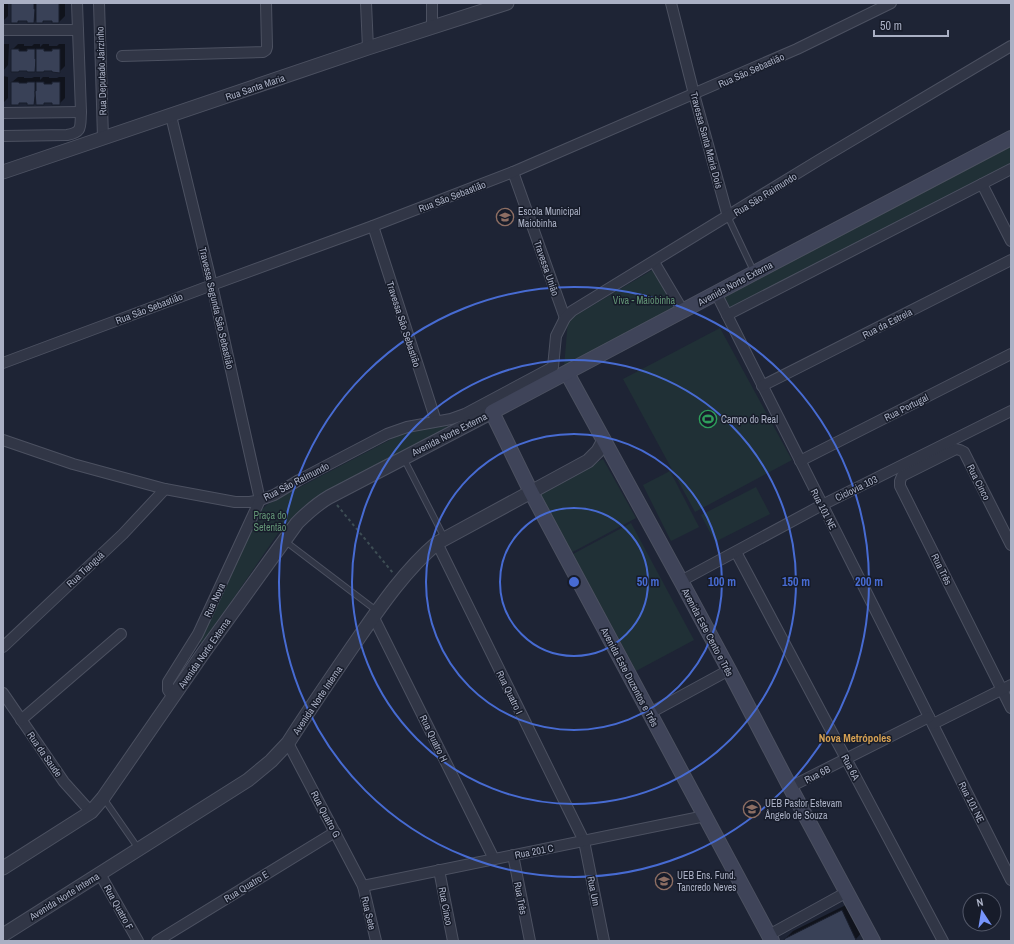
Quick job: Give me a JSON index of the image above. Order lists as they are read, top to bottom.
{
  "streets": {
    "main road": ["Avenida Norte Externa", "Avenida Este Cento e Três", "Avenida Este Duzentos e Três"],
    "street": [
      "Rua São Sebastião",
      "Rua Deputado Jairzinho",
      "Rua Santa Maria",
      "Travessa Santa Maria Dois",
      "Rua São Raimundo",
      "Travessa União",
      "Travessa Segunda São Sebastião",
      "Rua da Estrela",
      "Travessa São Sebastião",
      "Rua Portugal",
      "Rua Cinco",
      "Ciclovia 103",
      "Rua 101 NE",
      "Rua Tianguá",
      "Rua Três",
      "Rua Nova",
      "Rua Quatro I",
      "Avenida Norte Interna",
      "Rua Quatro H",
      "Rua da Saude",
      "Rua 6A",
      "Rua 6B",
      "Rua Quatro G",
      "Rua 201 C",
      "Rua Quatro E",
      "Rua Um",
      "Rua Quatro F",
      "Rua Sete"
    ]
  },
  "crossings": [
    ["Rua São Sebastião", "Travessa Santa Maria Dois"],
    ["Rua São Sebastião", "Travessa União"],
    ["Rua São Sebastião", "Travessa Segunda São Sebastião"],
    ["Rua São Sebastião", "Travessa São Sebastião"],
    ["Rua Deputado Jairzinho", "Rua Santa Maria"],
    ["Rua Santa Maria", "Travessa Segunda São Sebastião"],
    ["Travessa Santa Maria Dois", "Rua São Raimundo"],
    ["Travessa Santa Maria Dois", "Avenida Norte Externa"],
    ["Rua São Raimundo", "Travessa União"],
    ["Rua São Raimundo", "Avenida Norte Externa"],
    ["Rua São Raimundo", "Travessa Segunda São Sebastião"],
    ["Rua São Raimundo", "Travessa São Sebastião"],
    ["Rua São Raimundo", "Rua Tianguá"],
    ["Rua São Raimundo", "Rua Nova"],
    ["Rua São Raimundo", "Avenida Este Cento e Três"],
    ["Avenida Norte Externa", "Rua 101 NE"],
    ["Avenida Norte Externa", "Rua Nova"],
    ["Avenida Norte Externa", "Avenida Este Cento e Três"],
    ["Avenida Norte Externa", "Avenida Este Duzentos e Três"],
    ["Avenida Norte Externa", "Rua da Saude"],
    ["Travessa Segunda São Sebastião", "Rua Nova"],
    ["Rua da Estrela", "Rua 101 NE"],
    ["Rua Portugal", "Rua 101 NE"],
    ["Rua Cinco", "Ciclovia 103"],
    ["Rua Cinco", "Rua Três"],
    ["Rua Cinco", "Rua 201 C"],
    ["Ciclovia 103", "Rua 101 NE"],
    ["Ciclovia 103", "Rua Três"],
    ["Ciclovia 103", "Avenida Este Cento e Três"],
    ["Ciclovia 103", "Rua 6A"],
    ["Rua 101 NE", "Rua 6B"],
    ["Rua Três", "Rua 201 C"],
    ["Avenida Este Cento e Três", "Avenida Norte Interna"],
    ["Avenida Este Cento e Três", "Rua 6B"],
    ["Avenida Este Duzentos e Três", "Avenida Norte Interna"],
    ["Avenida Este Duzentos e Três", "Rua 201 C"],
    ["Rua Quatro I", "Avenida Norte Interna"],
    ["Rua Quatro I", "Rua 201 C"],
    ["Rua Quatro I", "Rua Um"],
    ["Avenida Norte Interna", "Rua Quatro H"],
    ["Avenida Norte Interna", "Rua Quatro G"],
    ["Avenida Norte Interna", "Rua Quatro F"],
    ["Rua Quatro H", "Rua 201 C"],
    ["Rua 6A", "Rua 6B"],
    ["Rua Quatro G", "Rua 201 C"],
    ["Rua Quatro G", "Rua Quatro E"],
    ["Rua Quatro G", "Rua Sete"],
    ["Rua 201 C", "Rua Um"],
    ["Rua 201 C", "Rua Sete"]
  ],
  "districts": ["Nova Metrópoles"],
  "parks": ["Viva - Maiobinha", "Praça do Setentão"],
  "places": {
    "school or university": ["Escola Municipal Maiobinha", "UEB Pastor Estevam Ângelo de Souza", "UEB Ens. Fund. Tancredo Neves"],
    "sports": ["Campo do Real"]
  },
  "scale_bar": "50 m",
  "north": "top",
  "rings": [
    "50 m",
    "100 m",
    "150 m",
    "200 m"
  ]
}
